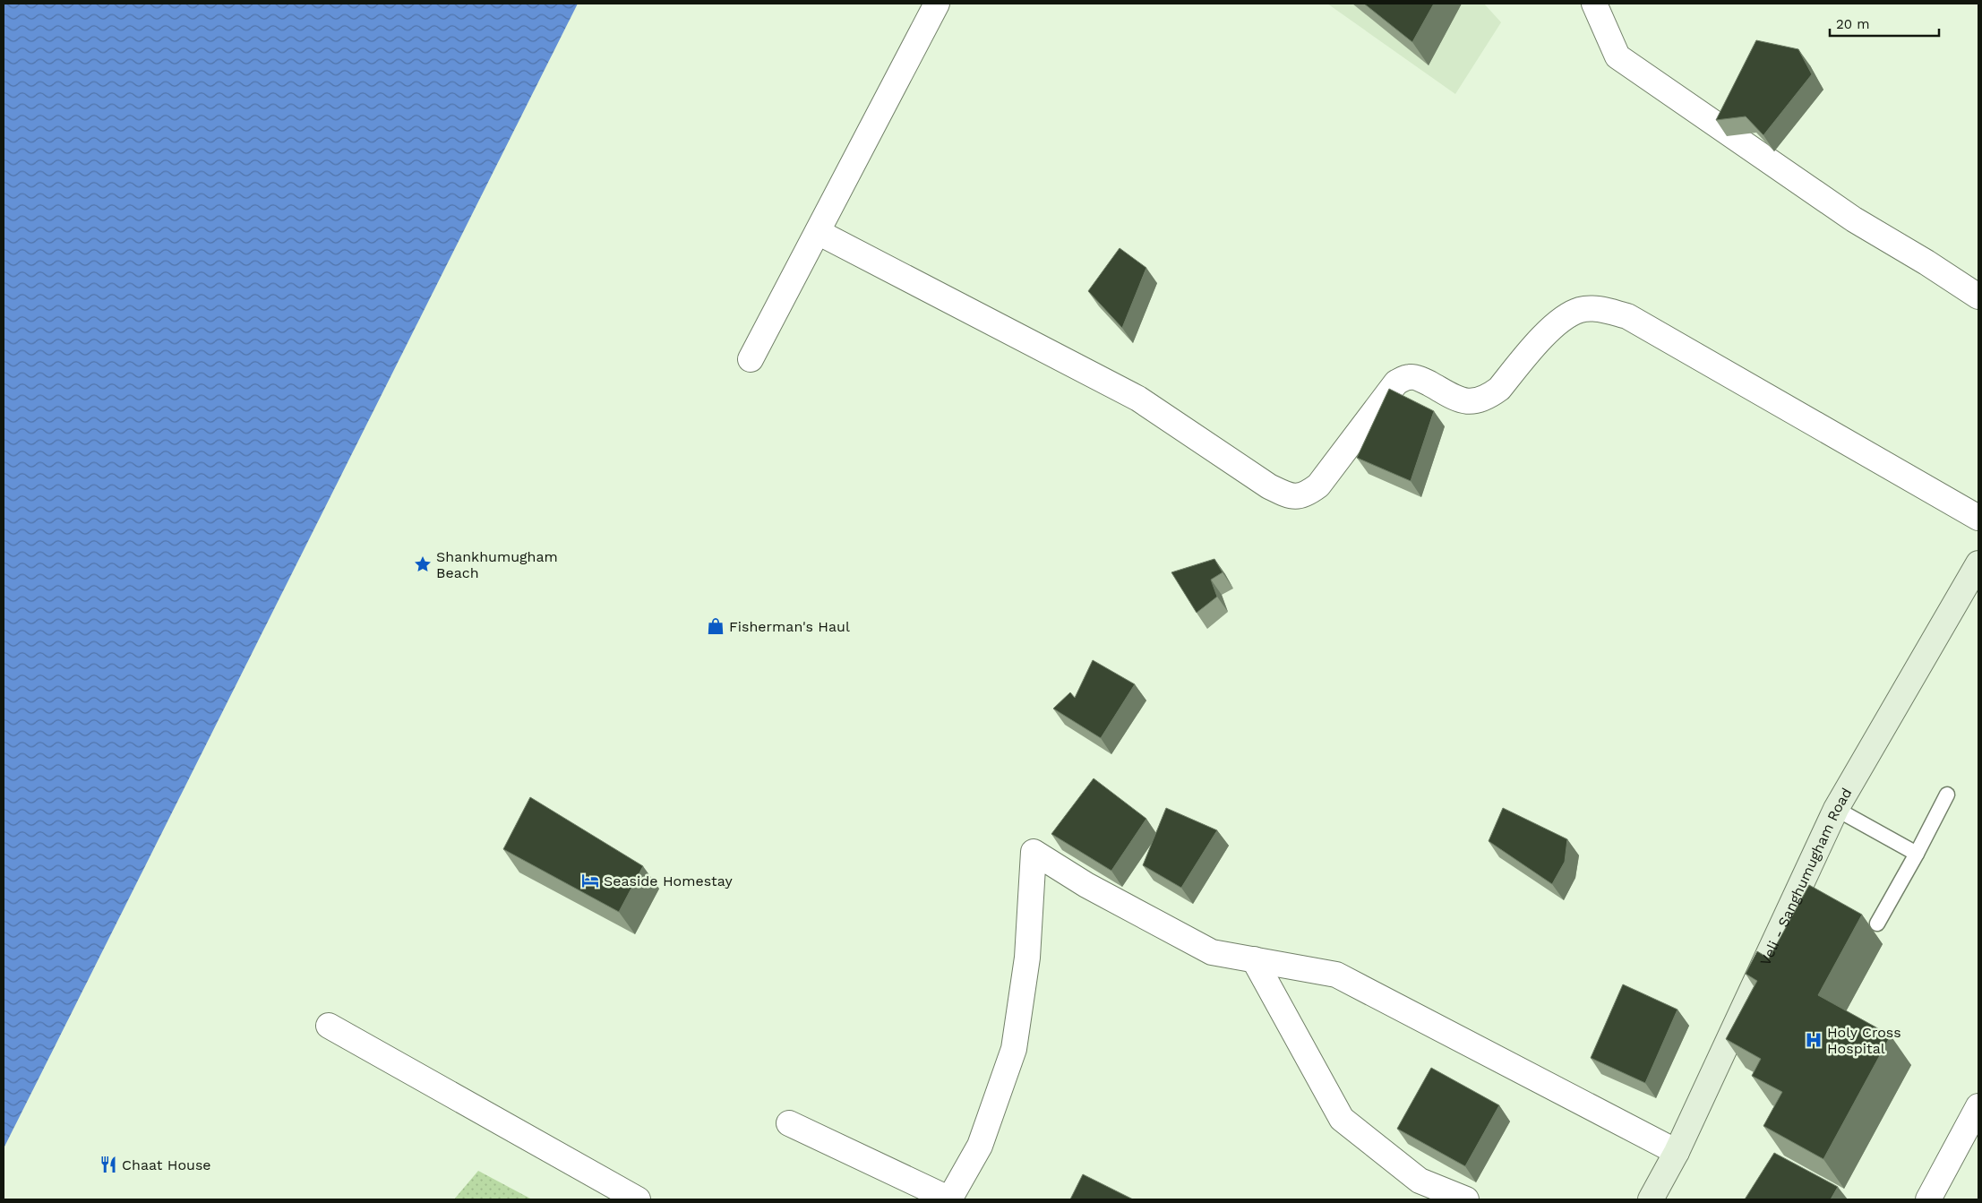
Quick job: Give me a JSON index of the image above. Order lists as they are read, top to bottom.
{
  "streets": {
    "main road": ["Veli - Sanghumugham Road"]
  },
  "places": {
    "place": ["Shankhumugham Beach"],
    "shop": ["Fisherman's Haul"],
    "hotel": ["Seaside Homestay"],
    "hospital": ["Holy Cross Hospital"],
    "restaurant": ["Chaat House"]
  },
  "scale_bar": "20 m"
}
